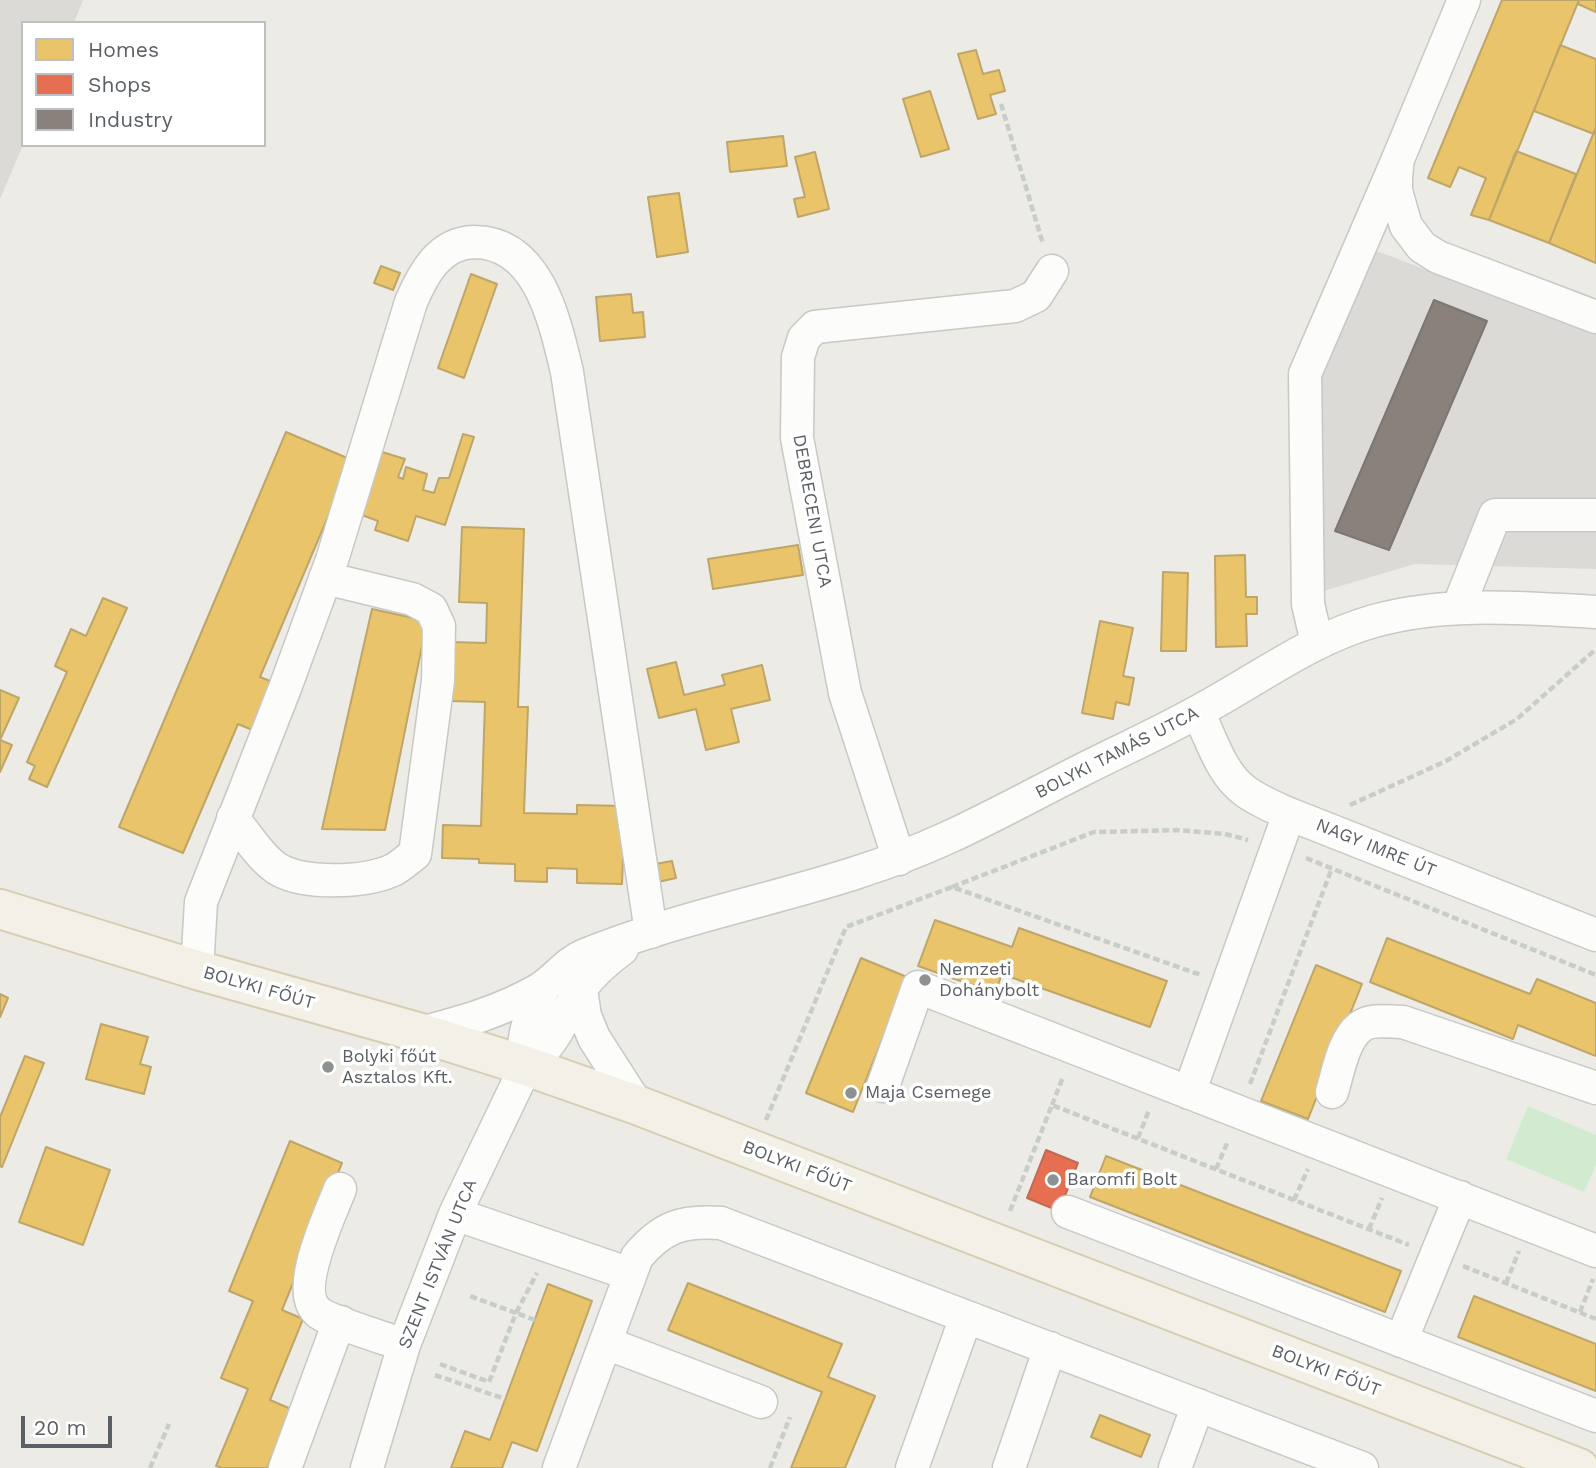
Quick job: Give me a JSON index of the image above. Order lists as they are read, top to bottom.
{
  "streets": {
    "main road": ["BOLYKI FŐÚT"],
    "street": [
      "DEBRECENI UTCA",
      "BOLYKI TAMÁS UTCA",
      "NAGY IMRE ÚT",
      "SZENT ISTVÁN UTCA"
    ]
  },
  "crossings": [
    ["DEBRECENI UTCA", "BOLYKI TAMÁS UTCA"],
    ["BOLYKI TAMÁS UTCA", "NAGY IMRE ÚT"],
    ["BOLYKI TAMÁS UTCA", "BOLYKI FŐÚT"],
    ["BOLYKI TAMÁS UTCA", "SZENT ISTVÁN UTCA"],
    ["BOLYKI FŐÚT", "SZENT ISTVÁN UTCA"]
  ],
  "places": [
    "Nemzeti Dohánybolt",
    "Bolyki főút Asztalos Kft.",
    "Maja Csemege",
    "Baromfi Bolt"
  ],
  "legend": ["Homes", "Shops", "Industry"],
  "scale_bar": "20 m"
}
